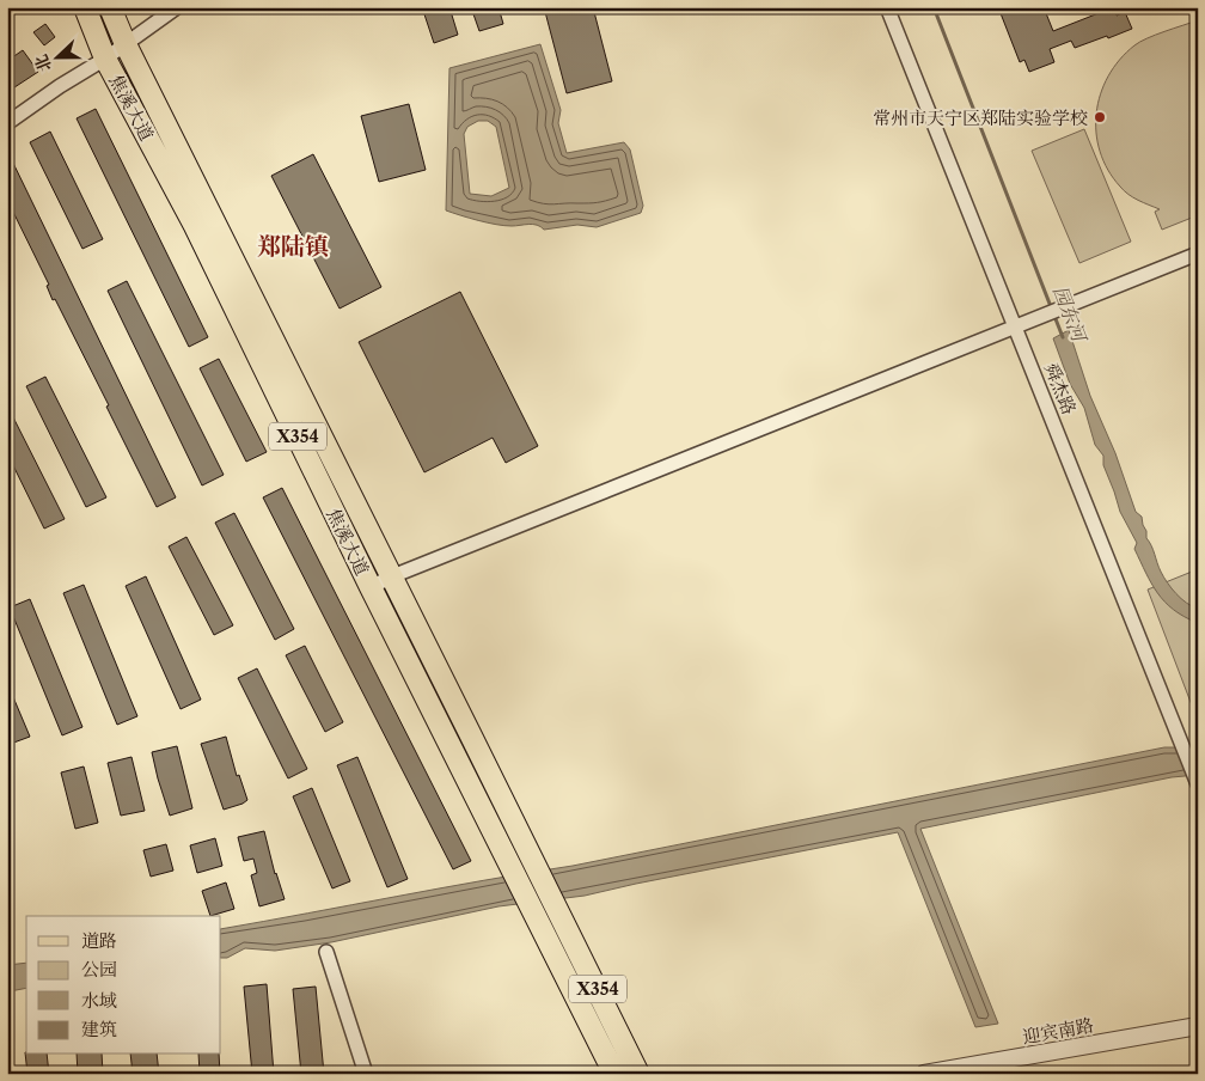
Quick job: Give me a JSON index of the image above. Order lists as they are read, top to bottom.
{
  "streets": {
    "main road": ["焦溪大道", "X354"],
    "street": ["舜杰路", "迎宾南路"]
  },
  "districts": ["郑陆镇"],
  "water": ["园东河"],
  "places": ["常州市天宁区郑陆实验学校"],
  "legend": [
    "道路",
    "公园",
    "水域",
    "建筑"
  ],
  "north": "left"
}
